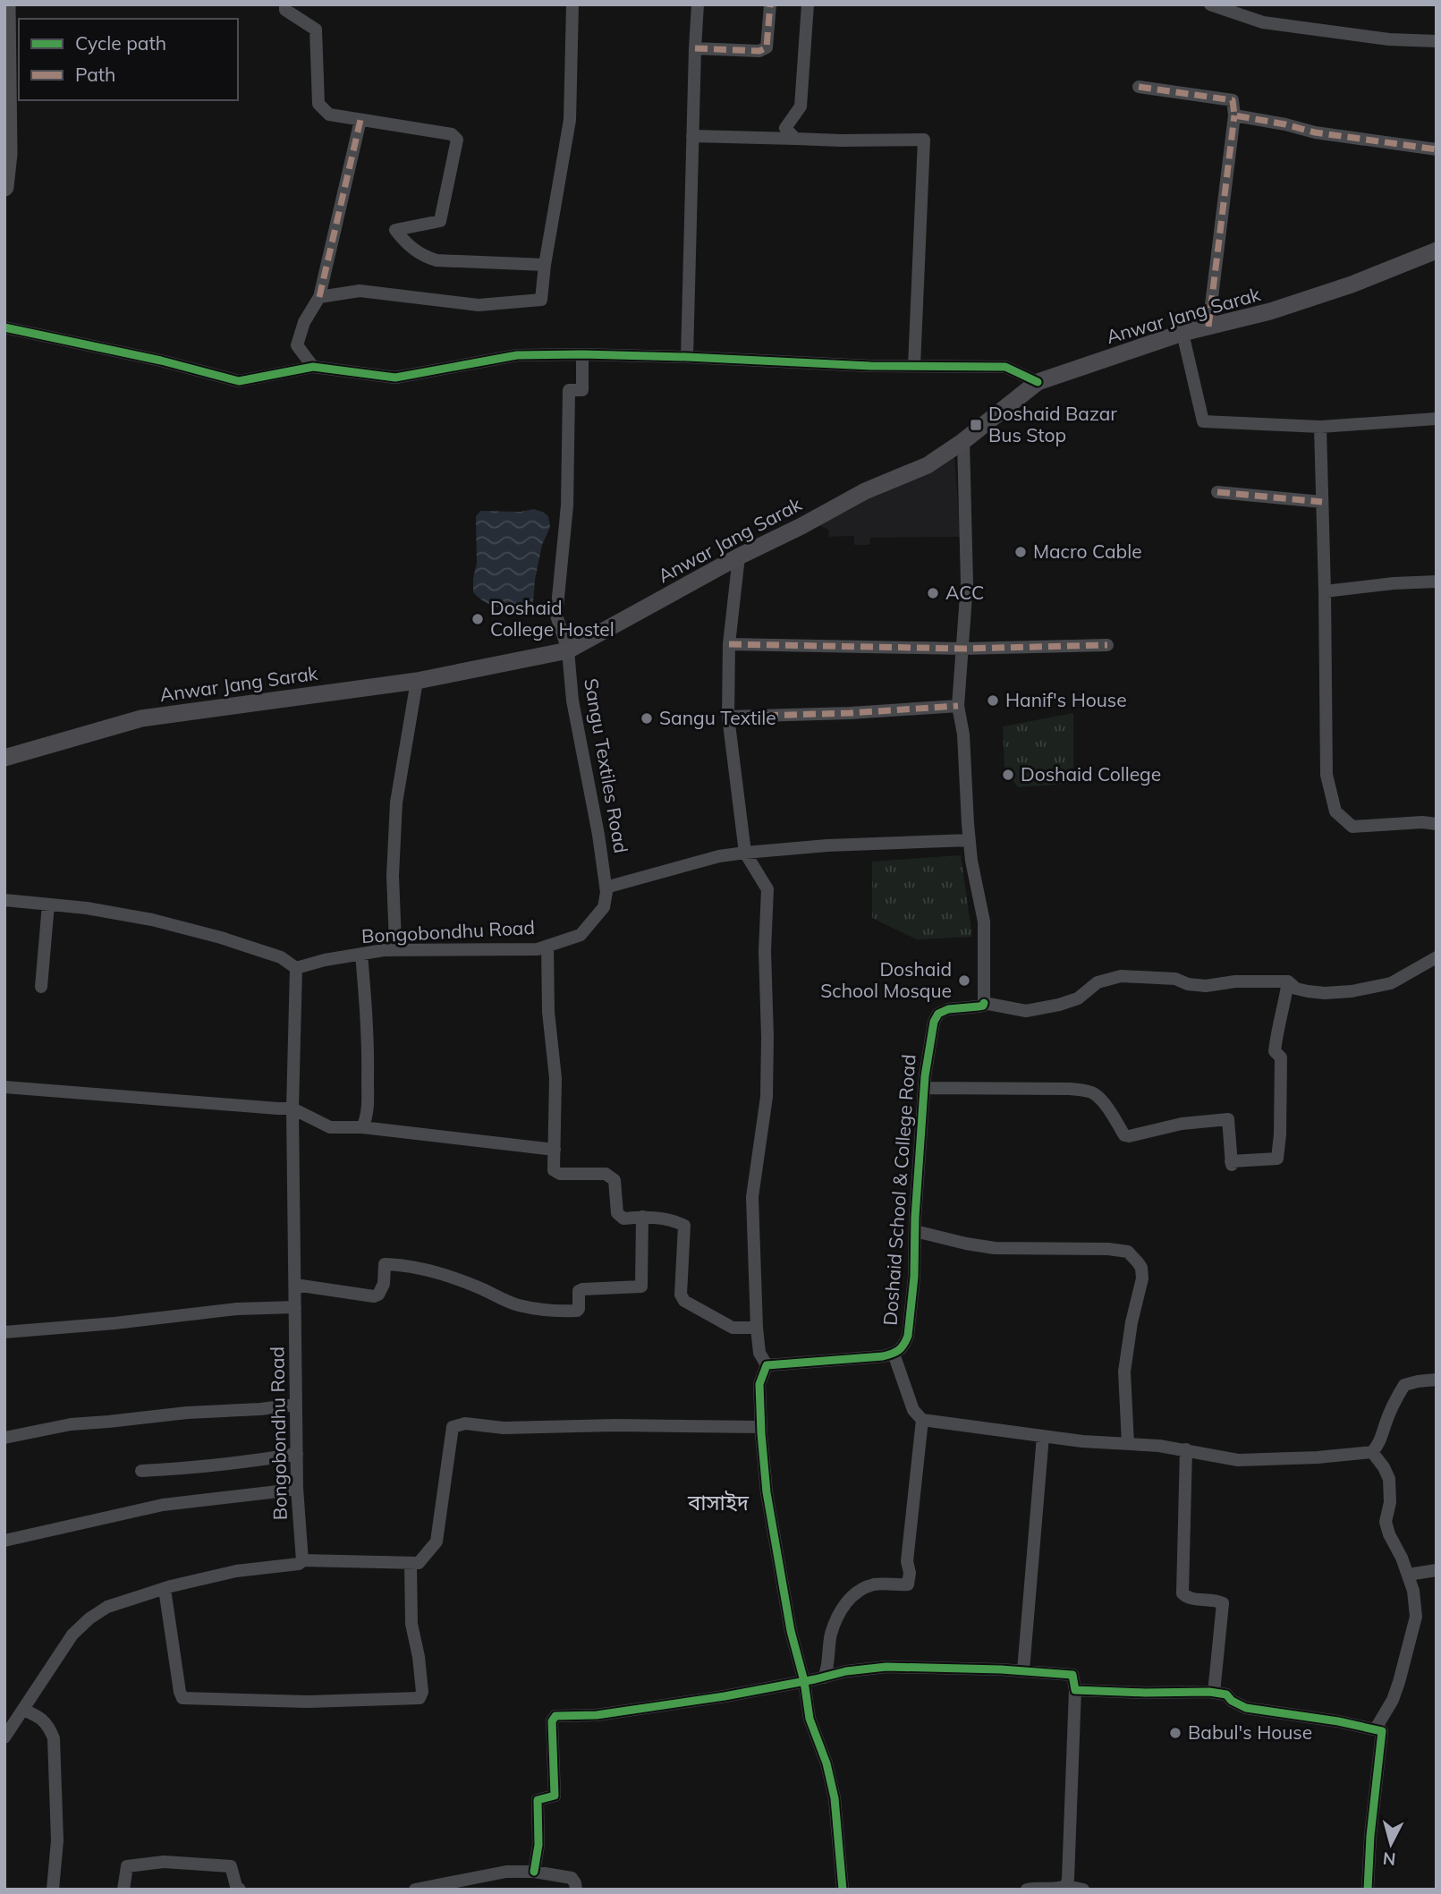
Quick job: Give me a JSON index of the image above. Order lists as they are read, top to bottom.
{
  "streets": {
    "main road": ["Anwar Jang Sarak"],
    "street": ["Sangu Textiles Road", "Bongobondhu Road", "Doshaid School & College Road"]
  },
  "crossings": [
    ["Anwar Jang Sarak", "Sangu Textiles Road"],
    ["Sangu Textiles Road", "Bongobondhu Road"]
  ],
  "districts": ["বাসাইদ"],
  "places": {
    "transit": ["Doshaid Bazar Bus Stop"],
    "other": [
      "Macro Cable",
      "ACC",
      "Doshaid College Hostel",
      "Hanif's House",
      "Sangu Textile",
      "Doshaid College",
      "Doshaid School Mosque",
      "Babul's House"
    ]
  },
  "legend": ["Cycle path", "Path"],
  "north": "bottom"
}
